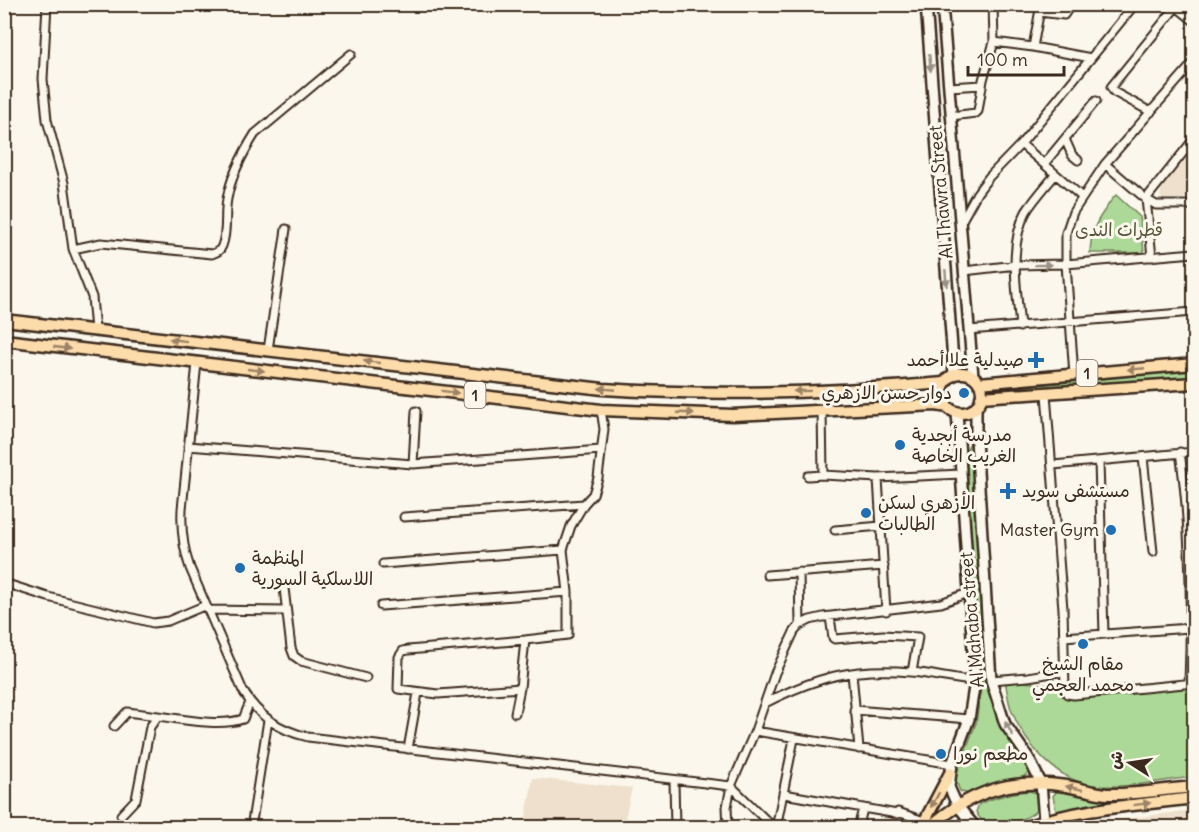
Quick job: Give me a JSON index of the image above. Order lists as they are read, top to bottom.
{
  "streets": {
    "main road": ["Al Thawra Street", "1", "Al Mahaba street"]
  },
  "crossings": [
    ["Al Thawra Street", "1"],
    ["Al Thawra Street", "Al Mahaba street"],
    ["1", "Al Mahaba street"]
  ],
  "parks": ["قطرات الندى"],
  "places": {
    "health": ["صيدلية علا أحمد", "مستشفى سويد"],
    "other": [
      "دوار حسن الازهري",
      "مدرسة أبجدية الغريب الخاصة",
      "الأزهري لسكن الطالبات",
      "Master Gym",
      "المنظمة اللاسلكية السورية",
      "مقام الشيخ محمد العجمي",
      "مطعم نورا"
    ]
  },
  "scale_bar": "100 m",
  "north": "left"
}
